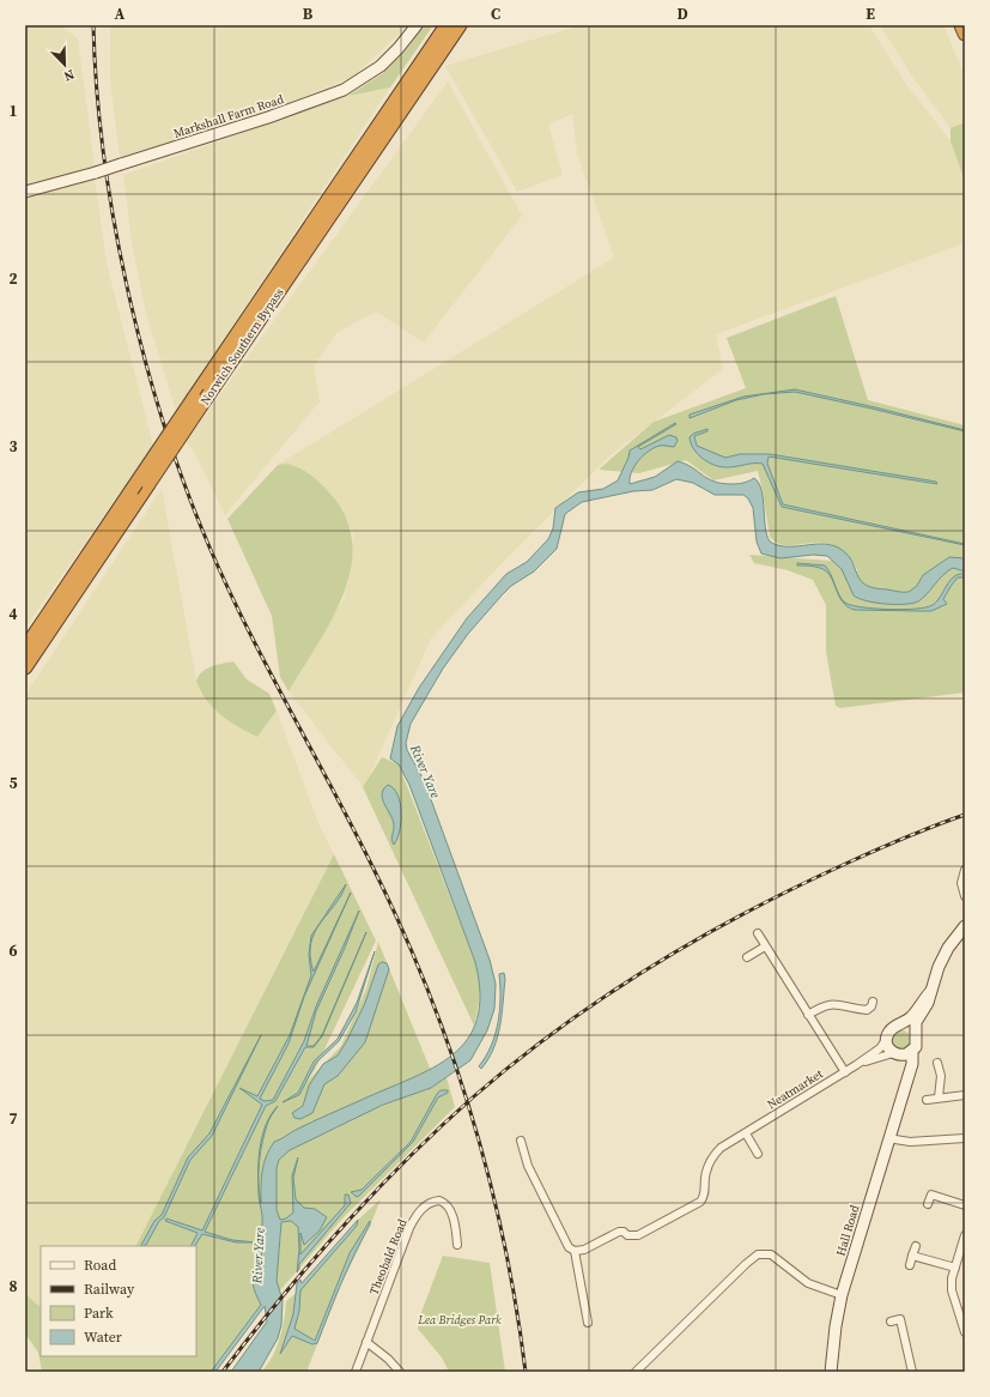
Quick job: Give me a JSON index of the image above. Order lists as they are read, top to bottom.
{
  "streets": {
    "highway": ["Norwich Southern Bypass"],
    "street": [
      "Markshall Farm Road",
      "Neatmarket",
      "Hall Road",
      "Theobald Road"
    ]
  },
  "crossings": [
    ["Neatmarket", "Hall Road"]
  ],
  "water": ["River Yare"],
  "parks": ["Lea Bridges Park"],
  "legend": [
    "Road",
    "Railway",
    "Park",
    "Water"
  ],
  "north": "bottom right",
  "grid": {
    "columns": [
      "A",
      "B",
      "C",
      "D",
      "E"
    ],
    "rows": [
      "1",
      "2",
      "3",
      "4",
      "5",
      "6",
      "7",
      "8"
    ]
  }
}
